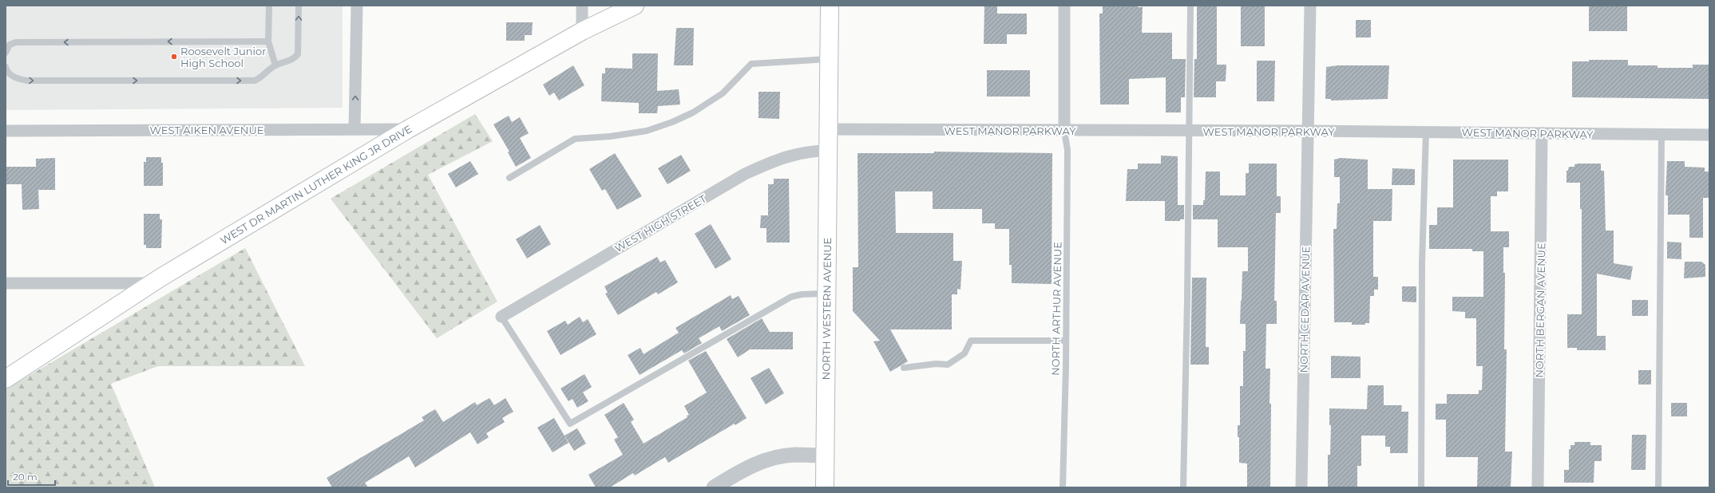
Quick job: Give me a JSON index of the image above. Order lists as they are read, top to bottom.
{
  "streets": {
    "main road": ["WEST DR MARTIN LUTHER KING JR DRIVE", "NORTH WESTERN AVENUE"],
    "street": [
      "WEST AIKEN AVENUE",
      "WEST MANOR PARKWAY",
      "WEST HIGH STREET",
      "NORTH CEDAR AVENUE",
      "NORTH BERGAN AVENUE"
    ],
    "lane": ["NORTH ARTHUR AVENUE"]
  },
  "crossings": [
    ["WEST AIKEN AVENUE", "WEST DR MARTIN LUTHER KING JR DRIVE"],
    ["WEST MANOR PARKWAY", "NORTH WESTERN AVENUE"],
    ["WEST MANOR PARKWAY", "NORTH ARTHUR AVENUE"],
    ["WEST MANOR PARKWAY", "NORTH CEDAR AVENUE"],
    ["WEST MANOR PARKWAY", "NORTH BERGAN AVENUE"],
    ["WEST HIGH STREET", "NORTH WESTERN AVENUE"]
  ],
  "places": ["Roosevelt Junior High School"],
  "scale_bar": "20 m"
}
